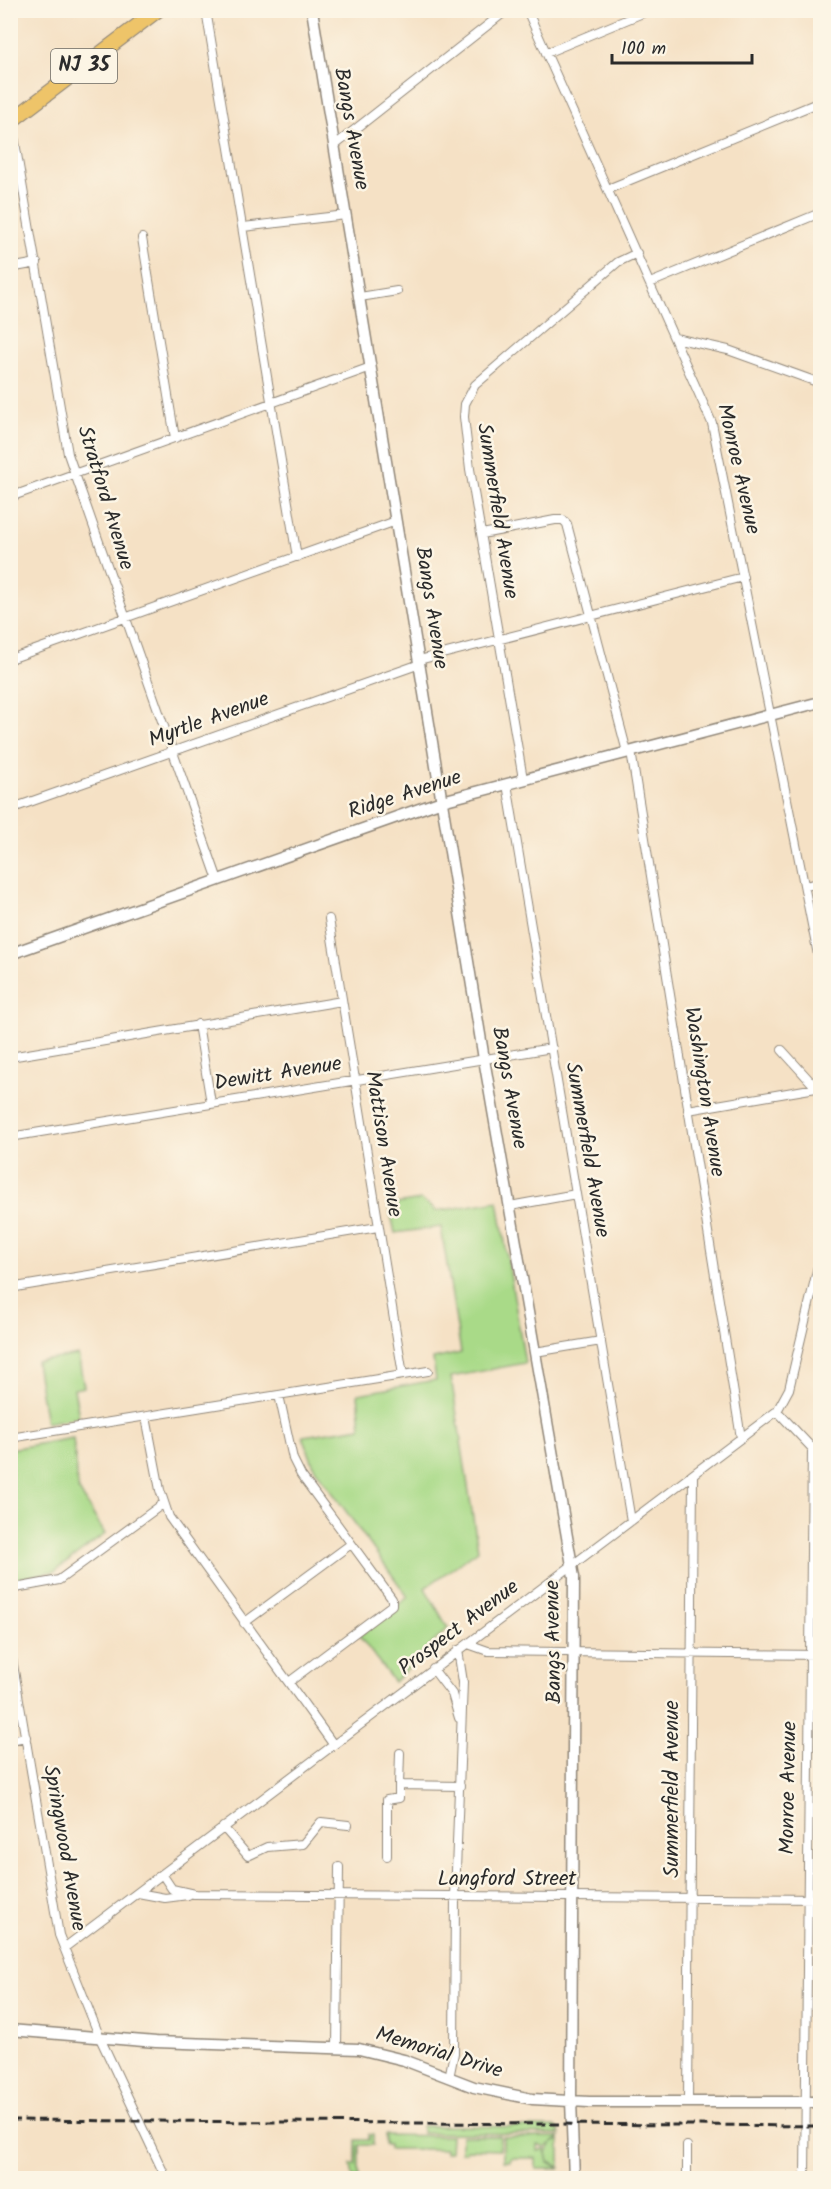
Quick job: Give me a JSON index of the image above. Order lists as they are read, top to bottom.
{
  "streets": {
    "main road": ["NJ 35"],
    "street": [
      "Bangs Avenue",
      "Monroe Avenue",
      "Stratford Avenue",
      "Summerfield Avenue",
      "Myrtle Avenue",
      "Ridge Avenue",
      "Dewitt Avenue",
      "Washington Avenue",
      "Mattison Avenue",
      "Prospect Avenue",
      "Springwood Avenue",
      "Langford Street",
      "Memorial Drive"
    ]
  },
  "crossings": [
    ["NJ 35", "Stratford Avenue"],
    ["Bangs Avenue", "Myrtle Avenue"],
    ["Bangs Avenue", "Ridge Avenue"],
    ["Bangs Avenue", "Dewitt Avenue"],
    ["Bangs Avenue", "Prospect Avenue"],
    ["Bangs Avenue", "Langford Street"],
    ["Bangs Avenue", "Memorial Drive"],
    ["Monroe Avenue", "Summerfield Avenue"],
    ["Monroe Avenue", "Myrtle Avenue"],
    ["Monroe Avenue", "Ridge Avenue"],
    ["Monroe Avenue", "Prospect Avenue"],
    ["Monroe Avenue", "Langford Street"],
    ["Monroe Avenue", "Memorial Drive"],
    ["Stratford Avenue", "Myrtle Avenue"],
    ["Stratford Avenue", "Ridge Avenue"],
    ["Summerfield Avenue", "Myrtle Avenue"],
    ["Summerfield Avenue", "Ridge Avenue"],
    ["Summerfield Avenue", "Dewitt Avenue"],
    ["Summerfield Avenue", "Washington Avenue"],
    ["Summerfield Avenue", "Prospect Avenue"],
    ["Summerfield Avenue", "Langford Street"],
    ["Summerfield Avenue", "Memorial Drive"],
    ["Myrtle Avenue", "Washington Avenue"],
    ["Ridge Avenue", "Washington Avenue"],
    ["Dewitt Avenue", "Mattison Avenue"],
    ["Washington Avenue", "Prospect Avenue"],
    ["Prospect Avenue", "Springwood Avenue"],
    ["Prospect Avenue", "Langford Street"],
    ["Springwood Avenue", "Memorial Drive"]
  ],
  "scale_bar": "100 m"
}
